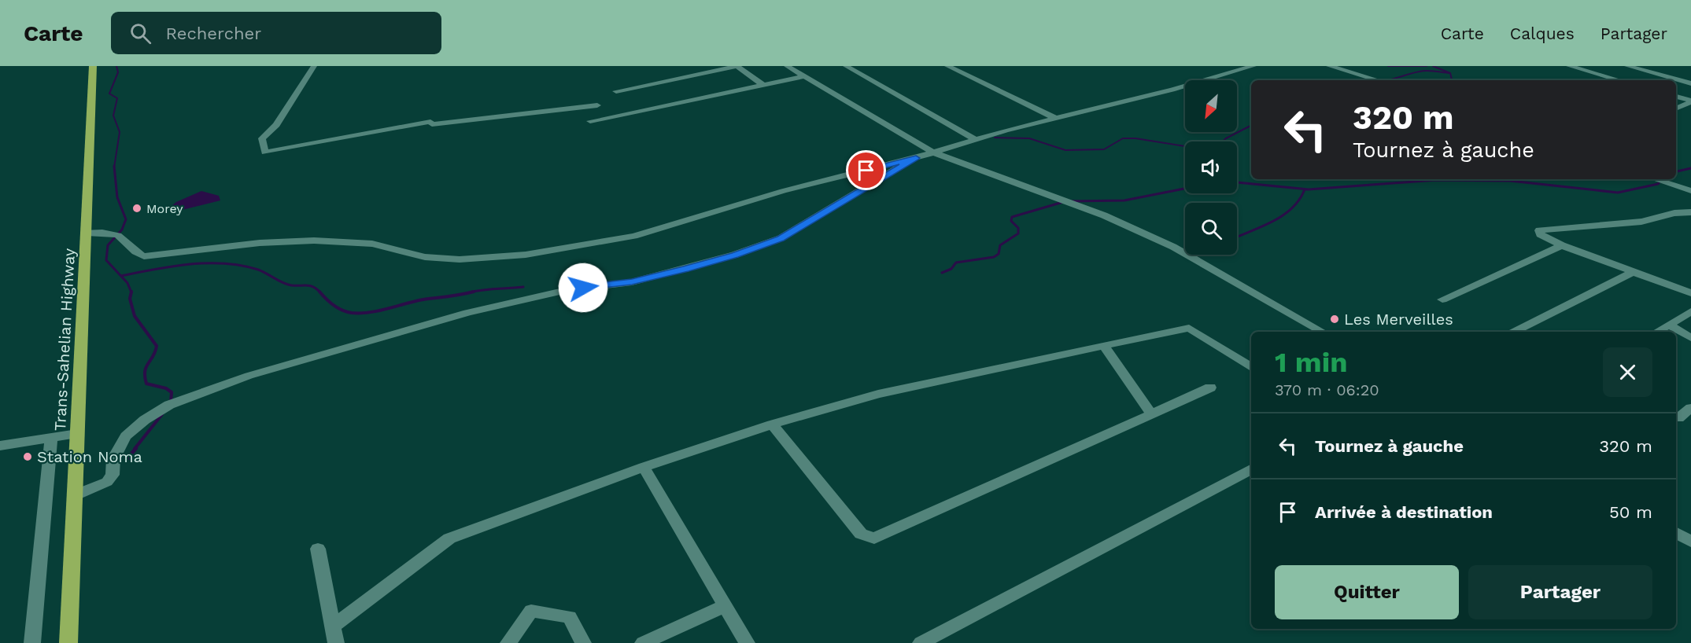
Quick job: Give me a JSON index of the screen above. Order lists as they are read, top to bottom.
{
  "streets": {
    "highway": ["Trans-Sahelian Highway"]
  },
  "places": ["Morey", "Les Merveilles", "Station Noma"],
  "north": "bottom left",
  "page": {
    "header": "Carte",
    "search": "Rechercher",
    "nav": ["Carte", "Calques", "Partager"],
    "turn": ["320 m", "Tournez à gauche"],
    "heading": ["1 min", "370 m · 06:20"],
    "list": [
      {
        "name": "Tournez à gauche",
        "value": "320 m"
      },
      {
        "name": "Arrivée à destination",
        "value": "50 m"
      }
    ],
    "buttons": ["Quitter", "Partager"]
  }
}
